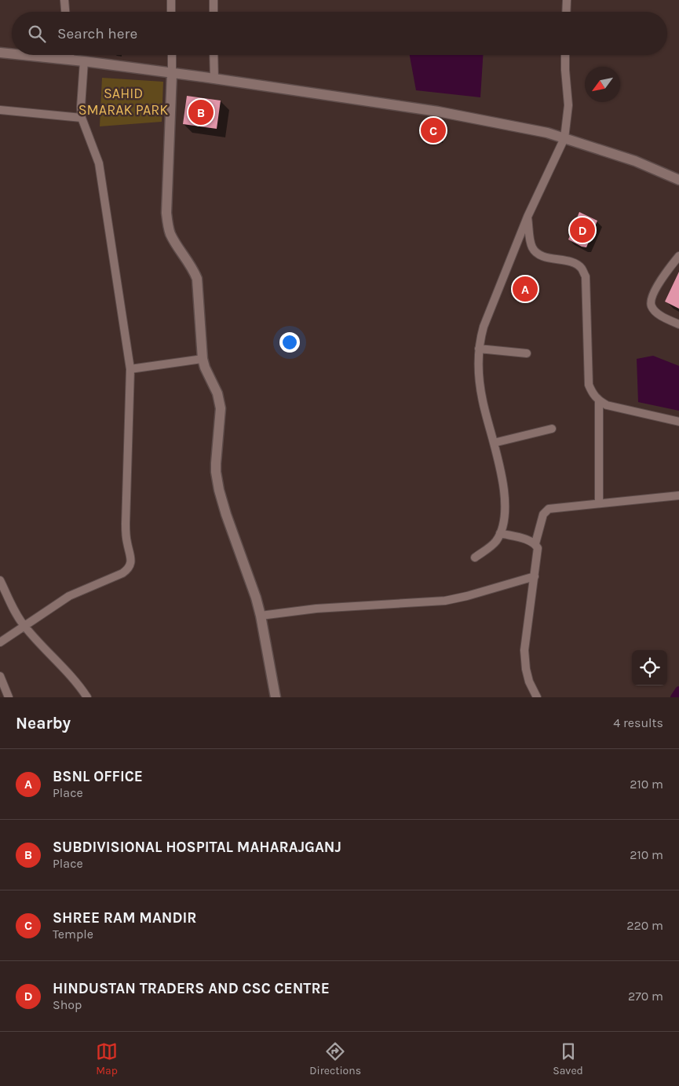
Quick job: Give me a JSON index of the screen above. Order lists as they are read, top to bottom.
{
  "parks": ["SAHID SMARAK PARK"],
  "north": "bottom left",
  "page": {
    "search": "Search here",
    "pins": [
      "B",
      "C",
      "D",
      "A"
    ],
    "heading": ["Nearby", "4 results"],
    "list": [
      {
        "mark": "A",
        "name": "BSNL OFFICE",
        "note": "Place",
        "value": "210 m"
      },
      {
        "mark": "B",
        "name": "SUBDIVISIONAL HOSPITAL MAHARAJGANJ",
        "note": "Place",
        "value": "210 m"
      },
      {
        "mark": "C",
        "name": "SHREE RAM MANDIR",
        "note": "Temple",
        "value": "220 m"
      },
      {
        "mark": "D",
        "name": "HINDUSTAN TRADERS AND CSC CENTRE",
        "note": "Shop",
        "value": "270 m"
      }
    ],
    "nav": ["Map", "Directions", "Saved"]
  }
}
